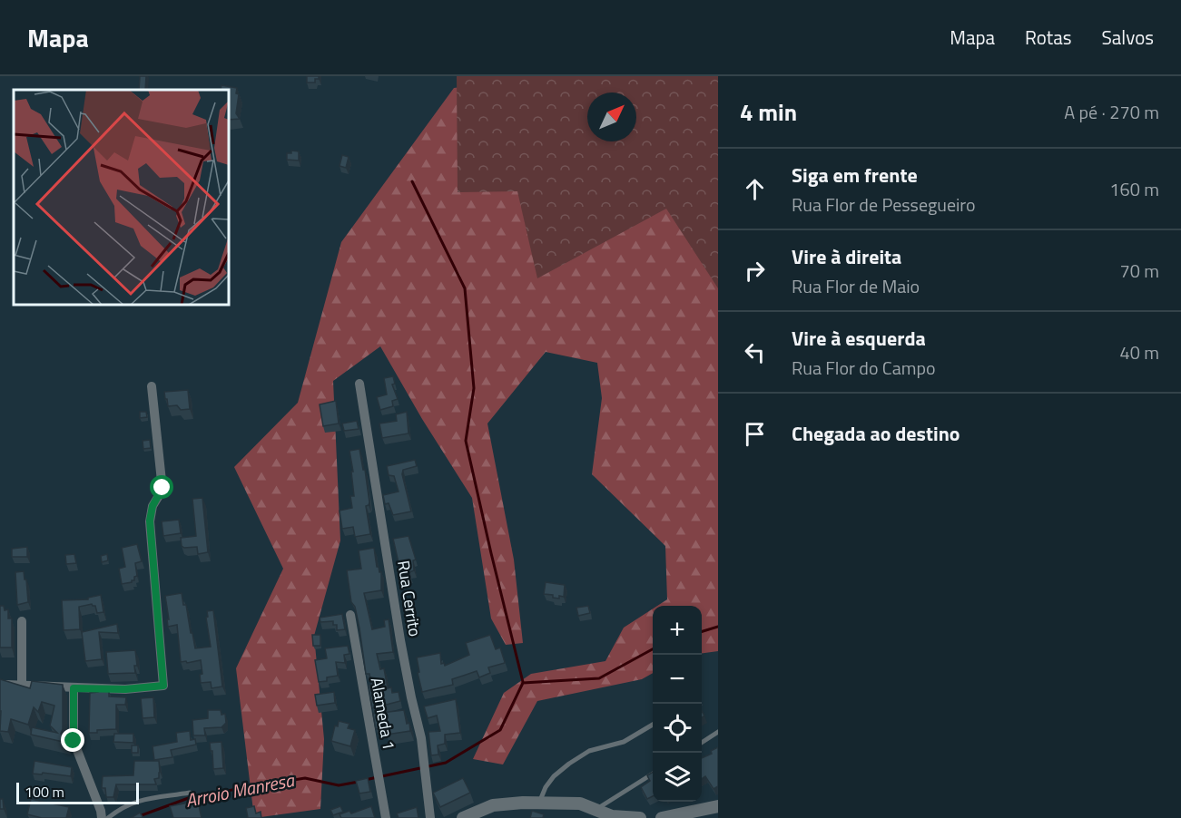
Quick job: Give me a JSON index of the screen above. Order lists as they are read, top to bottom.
{
  "streets": {
    "street": ["Rua Cerrito", "Alameda 1"]
  },
  "water": ["Arroio Manresa"],
  "scale_bar": "100 m",
  "north": "top right",
  "page": {
    "header": "Mapa",
    "nav": ["Mapa", "Rotas", "Salvos"],
    "heading": ["4 min", "A pé · 270 m"],
    "list": [
      ["Siga em frente", "Rua Flor de Pessegueiro", "160 m"],
      ["Vire à direita", "Rua Flor de Maio", "70 m"],
      ["Vire à esquerda", "Rua Flor do Campo", "40 m"],
      "Chegada ao destino"
    ],
    "map_buttons": ["+", "−"],
    "scale": "100 m"
  }
}
